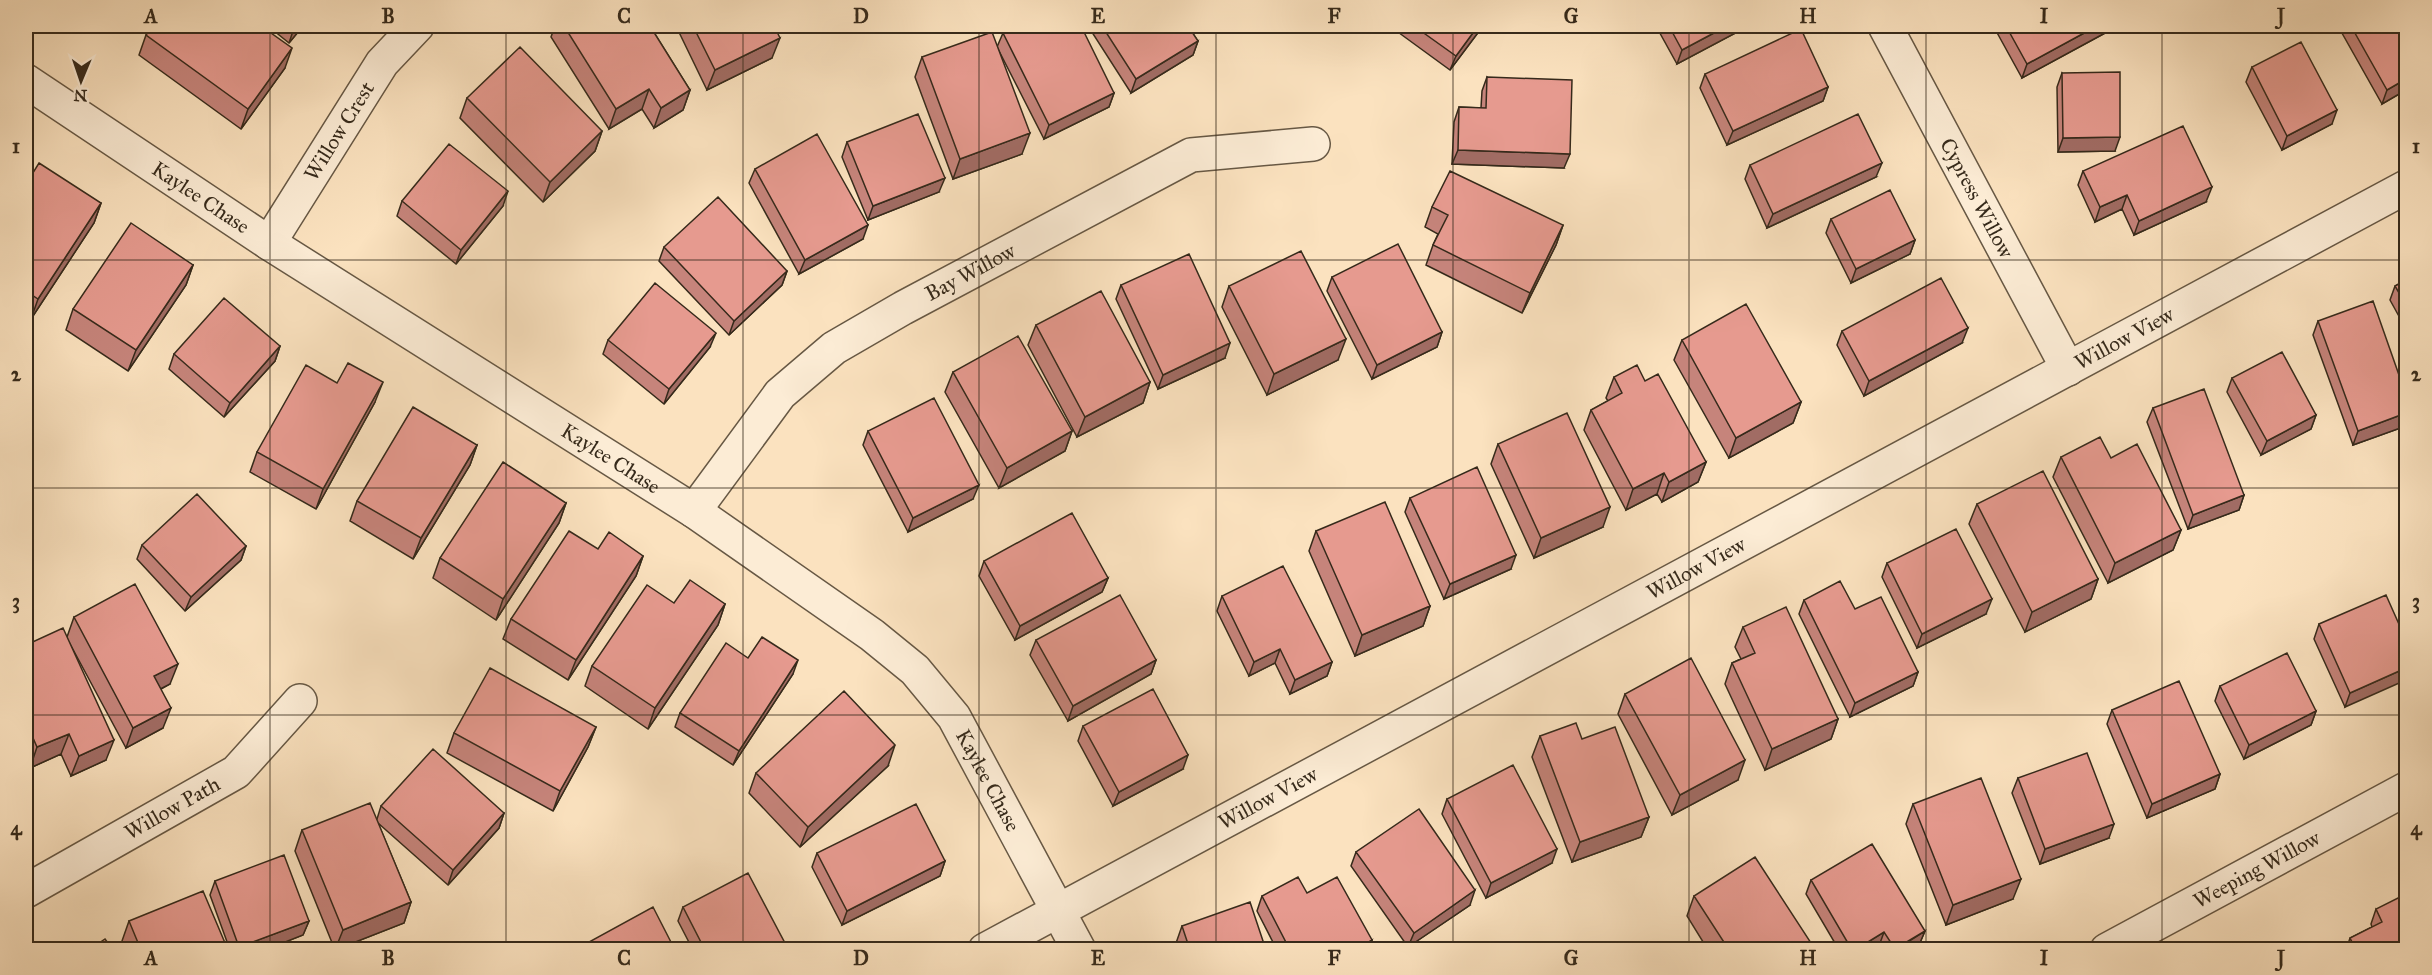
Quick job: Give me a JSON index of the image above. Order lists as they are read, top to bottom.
{
  "streets": {
    "street": [
      "Willow Crest",
      "Cypress Willow",
      "Kaylee Chase",
      "Bay Willow",
      "Willow View",
      "Willow Path",
      "Weeping Willow"
    ]
  },
  "crossings": [
    ["Willow Crest", "Kaylee Chase"],
    ["Cypress Willow", "Willow View"],
    ["Kaylee Chase", "Bay Willow"],
    ["Kaylee Chase", "Willow View"]
  ],
  "north": "bottom",
  "grid": {
    "columns": [
      "A",
      "B",
      "C",
      "D",
      "E",
      "F",
      "G",
      "H",
      "I",
      "J"
    ],
    "rows": [
      "1",
      "2",
      "3",
      "4"
    ]
  }
}
